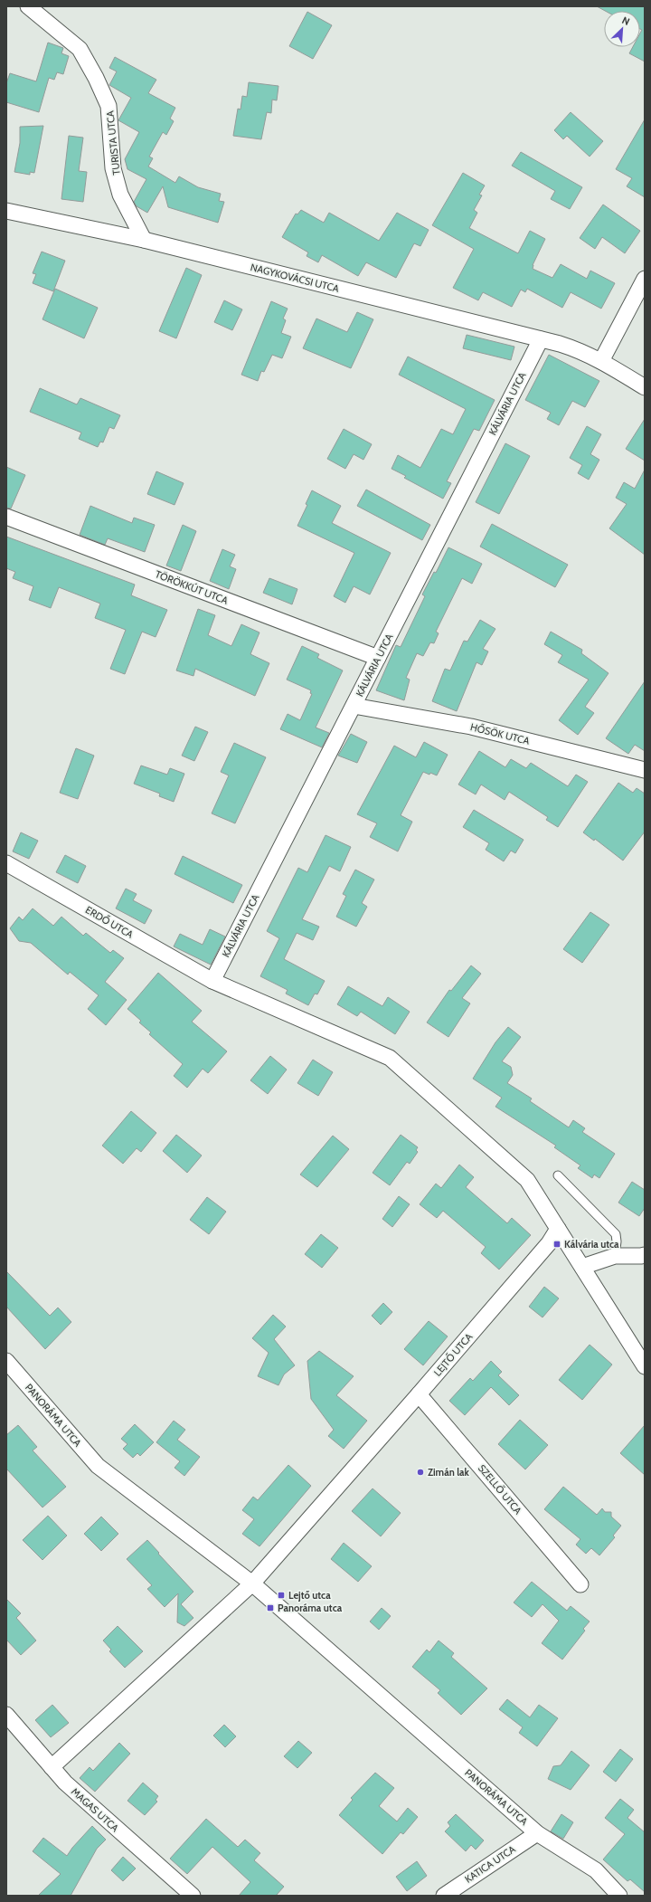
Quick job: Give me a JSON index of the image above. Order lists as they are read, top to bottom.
{
  "streets": {
    "street": [
      "TURISTA UTCA",
      "NAGYKOVÁCSI UTCA",
      "KÁLVÁRIA UTCA",
      "TÖRÖKKÚT UTCA",
      "HŐSÖK UTCA",
      "ERDŐ UTCA",
      "LEJTŐ UTCA",
      "PANORÁMA UTCA",
      "SZELLŐ UTCA",
      "MAGAS UTCA",
      "KATICA UTCA"
    ]
  },
  "crossings": [
    ["TURISTA UTCA", "NAGYKOVÁCSI UTCA"],
    ["NAGYKOVÁCSI UTCA", "KÁLVÁRIA UTCA"],
    ["KÁLVÁRIA UTCA", "TÖRÖKKÚT UTCA"],
    ["KÁLVÁRIA UTCA", "HŐSÖK UTCA"],
    ["KÁLVÁRIA UTCA", "ERDŐ UTCA"],
    ["LEJTŐ UTCA", "PANORÁMA UTCA"],
    ["LEJTŐ UTCA", "SZELLŐ UTCA"],
    ["LEJTŐ UTCA", "MAGAS UTCA"],
    ["PANORÁMA UTCA", "KATICA UTCA"]
  ],
  "places": {
    "transit": ["Kálvária utca", "Lejtő utca", "Panoráma utca"],
    "other": ["Zimán lak"]
  },
  "north": "top right"
}
